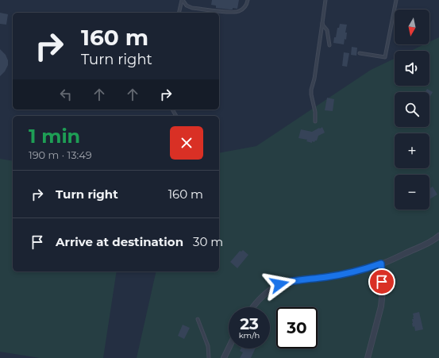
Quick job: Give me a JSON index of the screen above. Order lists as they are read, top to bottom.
{
  "north": "bottom",
  "page": {
    "map_buttons": ["+", "−"],
    "turn": ["160 m", "Turn right"],
    "heading": ["1 min", "190 m · 13:49"],
    "list": [
      {
        "name": "Turn right",
        "value": "160 m"
      },
      {
        "name": "Arrive at destination",
        "value": "30 m"
      }
    ],
    "speed": "23 km/h",
    "limit": "30"
  }
}
